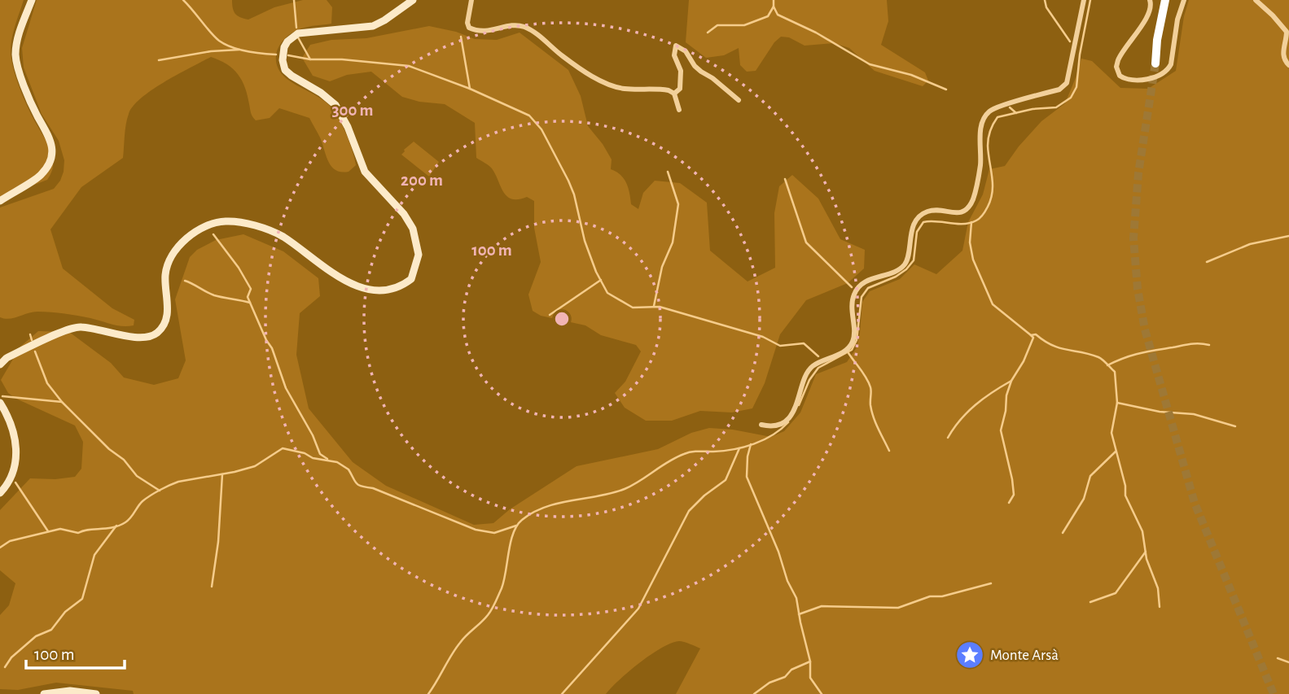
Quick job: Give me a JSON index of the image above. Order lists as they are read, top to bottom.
{
  "places": {
    "place": ["Monte Arsà"]
  },
  "scale_bar": "100 m",
  "rings": ["300 m", "200 m", "100 m"]
}
